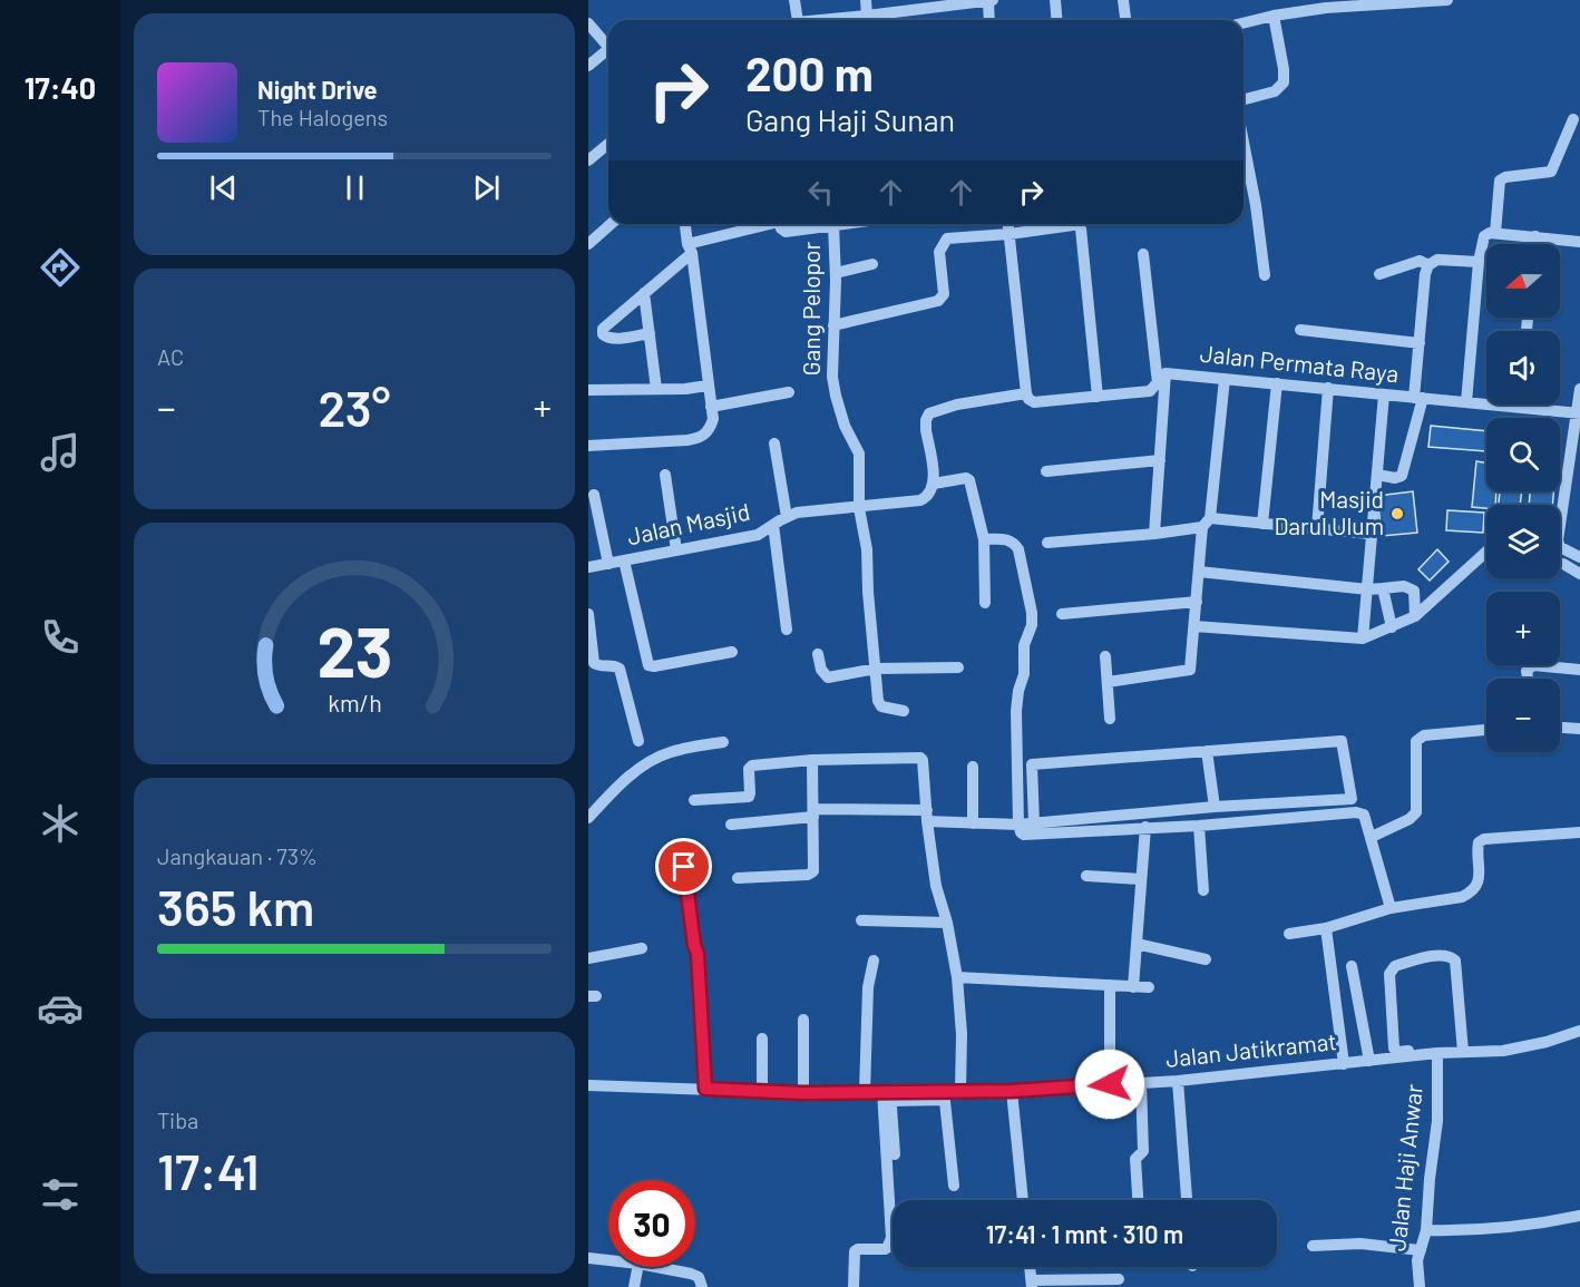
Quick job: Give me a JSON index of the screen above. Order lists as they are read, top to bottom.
{
  "streets": {
    "street": [
      "Gang Pelopor",
      "Jalan Permata Raya",
      "Jalan Masjid",
      "Jalan Jatikramat",
      "Jalan Haji Anwar"
    ]
  },
  "crossings": [
    ["Gang Pelopor", "Jalan Masjid"],
    ["Jalan Jatikramat", "Jalan Haji Anwar"]
  ],
  "places": ["Masjid Darul Ulum"],
  "north": "left",
  "page": {
    "tabs": "17:40",
    "turn": ["200 m", "Gang Haji Sunan"],
    "song": ["Night Drive", "The Halogens"],
    "map_buttons": ["+", "−"],
    "tile": [
      "AC",
      ["Jangkauan · 73%", "365 km"],
      ["Tiba", "17:41"]
    ],
    "heat": ["−", "23°", "+"],
    "limit": "30",
    "trip": "17:41 · 1 mnt · 310 m",
    "gauge": ["23", "km/h"]
  }
}
